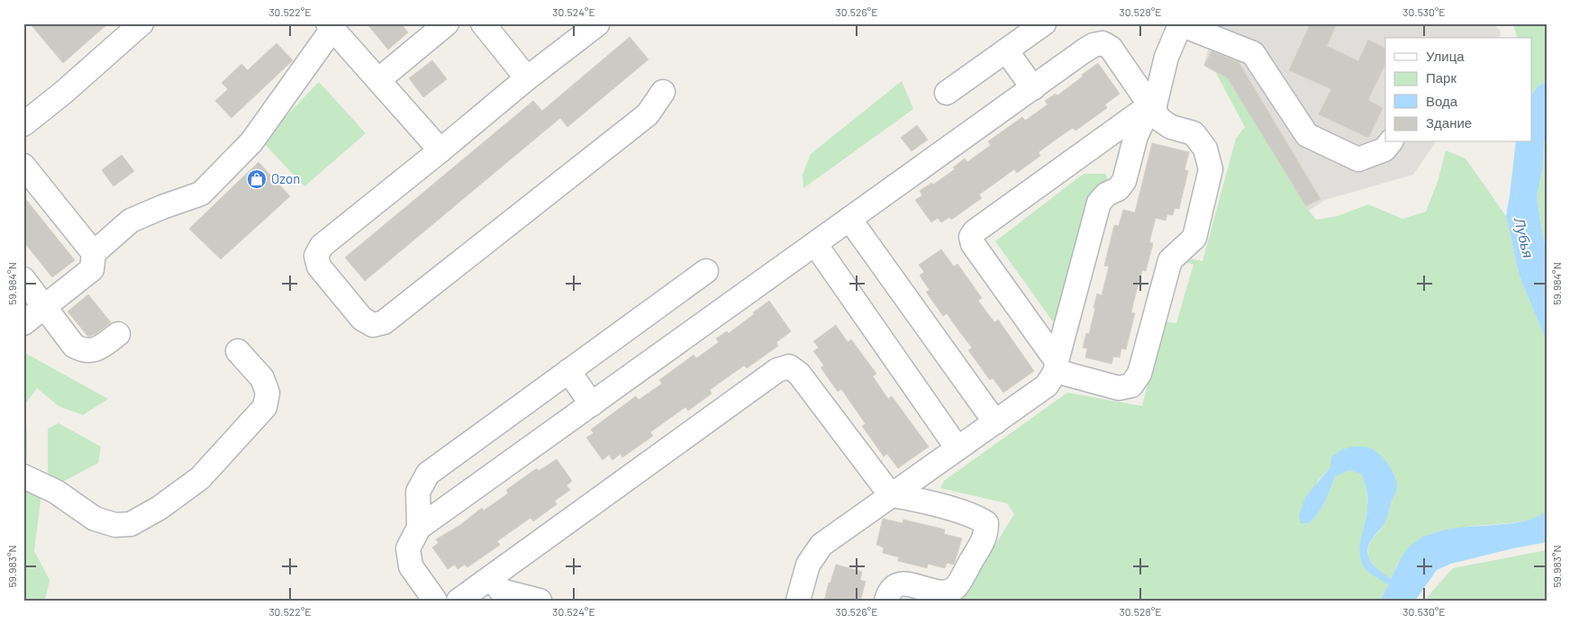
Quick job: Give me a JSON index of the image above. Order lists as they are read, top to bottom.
{
  "water": ["Лубья"],
  "places": {
    "shop": ["Ozon"]
  },
  "legend": [
    "Улица",
    "Парк",
    "Вода",
    "Здание"
  ],
  "coordinates": [
    "30.522°E",
    "30.524°E",
    "30.526°E",
    "30.528°E",
    "30.530°E",
    "59.984°N",
    "59.983°N"
  ]
}
